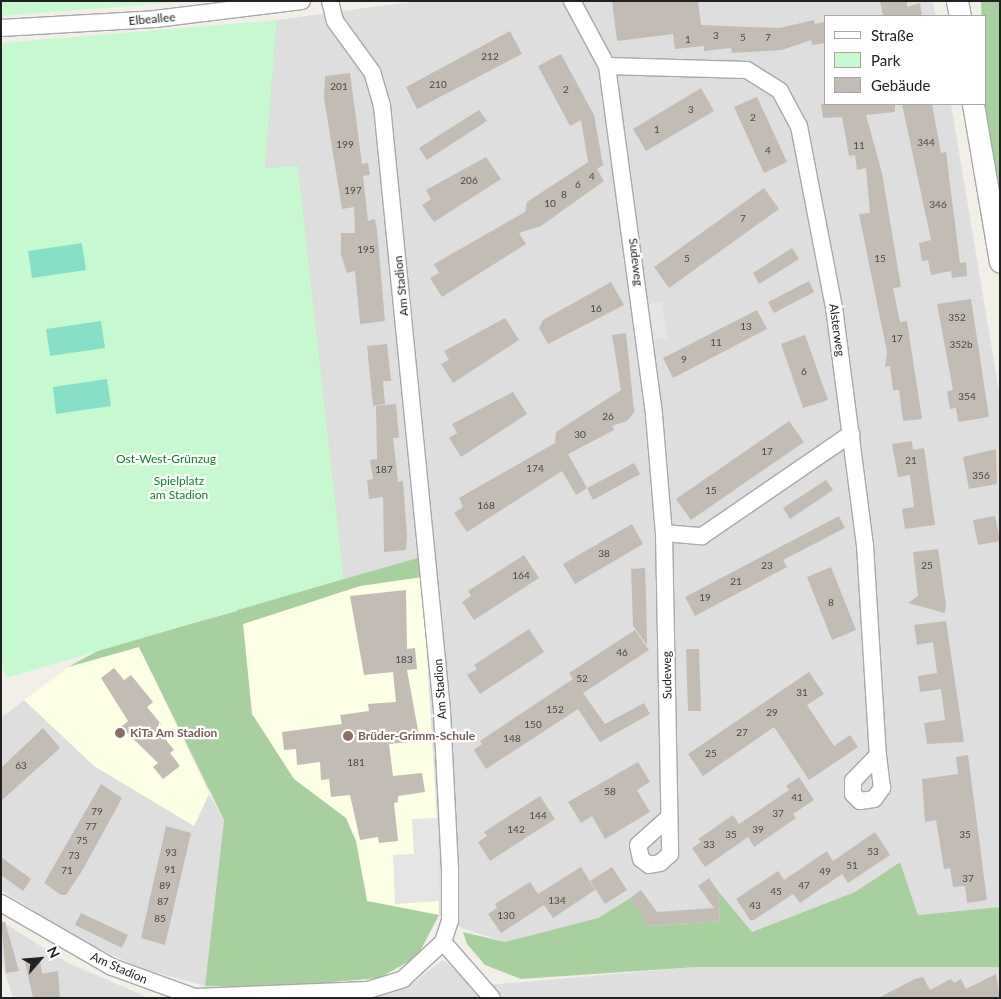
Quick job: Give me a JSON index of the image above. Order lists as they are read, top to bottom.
{
  "streets": {
    "street": [
      "Elbeallee",
      "Sudeweg",
      "Am Stadion",
      "Alsterweg"
    ]
  },
  "crossings": [
    ["Sudeweg", "Alsterweg"]
  ],
  "parks": ["Ost-West-Grünzug", "Spielplatz am Stadion"],
  "places": ["KiTa Am Stadion", "Brüder-Grimm-Schule"],
  "house_numbers": [
    "3",
    "5",
    "7",
    "1",
    "212",
    "210",
    "201",
    "2",
    "3",
    "2",
    "1",
    "344",
    "199",
    "11",
    "4",
    "4",
    "206",
    "6",
    "197",
    "8",
    "10",
    "346",
    "7",
    "195",
    "5",
    "15",
    "16",
    "352",
    "13",
    "17",
    "11",
    "352b",
    "9",
    "6",
    "354",
    "26",
    "30",
    "17",
    "21",
    "174",
    "187",
    "356",
    "15",
    "168",
    "38",
    "23",
    "25",
    "164",
    "21",
    "19",
    "8",
    "46",
    "183",
    "52",
    "31",
    "152",
    "29",
    "150",
    "27",
    "148",
    "25",
    "181",
    "63",
    "58",
    "41",
    "79",
    "37",
    "144",
    "77",
    "142",
    "39",
    "35",
    "35",
    "75",
    "33",
    "53",
    "93",
    "73",
    "51",
    "91",
    "71",
    "49",
    "37",
    "89",
    "47",
    "45",
    "134",
    "87",
    "43",
    "130",
    "85"
  ],
  "legend": ["Straße", "Park", "Gebäude"],
  "north": "top right"
}
